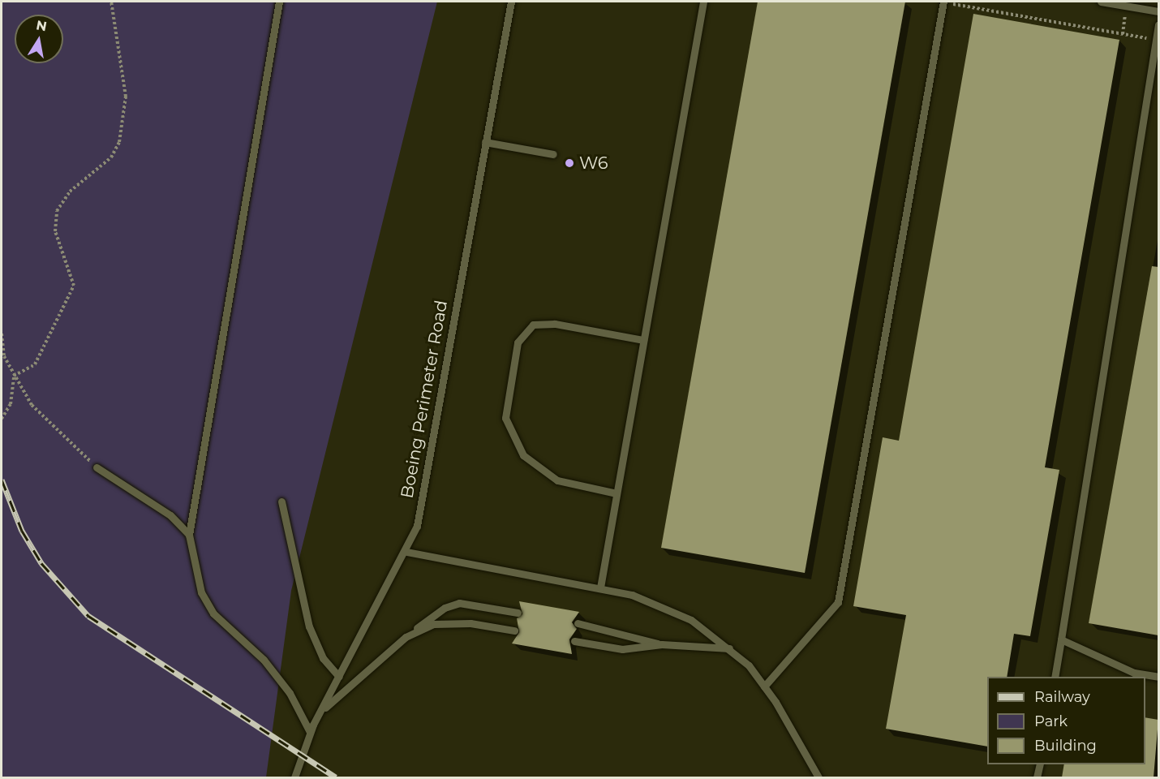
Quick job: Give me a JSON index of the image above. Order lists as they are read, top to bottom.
{
  "streets": {
    "lane": ["Boeing Perimeter Road"]
  },
  "places": ["W6"],
  "legend": ["Railway", "Park", "Building"],
  "north": "top"
}
